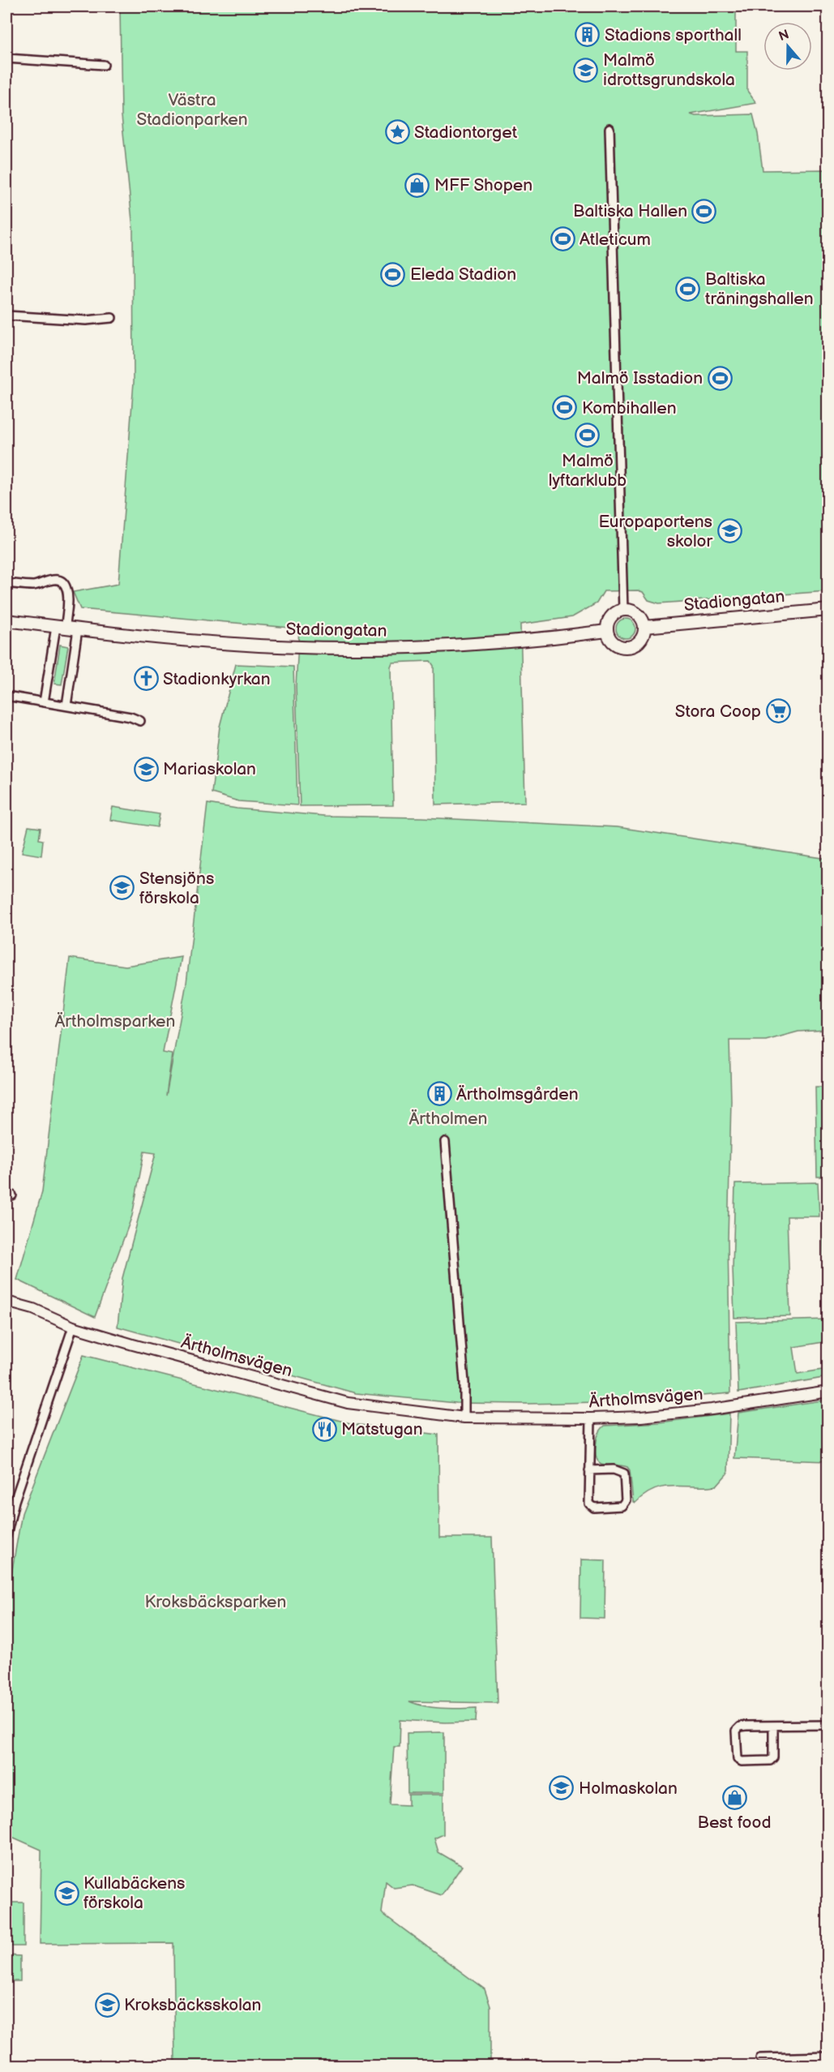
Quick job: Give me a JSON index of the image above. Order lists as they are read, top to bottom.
{
  "streets": {
    "main road": ["Stadiongatan"],
    "street": ["Ärtholmsvägen"]
  },
  "parks": [
    "Västra Stadionparken",
    "Ärtholmsparken",
    "Ärtholmen",
    "Kroksbäcksparken"
  ],
  "places": {
    "building": ["Stadions sporthall", "Ärtholmsgården"],
    "school or university": [
      "Malmö idrottsgrundskola",
      "Europaportens skolor",
      "Mariaskolan",
      "Stensjöns förskola",
      "Holmaskolan",
      "Kullabäckens förskola",
      "Kroksbäcksskolan"
    ],
    "place": ["Stadiontorget"],
    "shop": ["MFF Shopen", "Best food"],
    "sports": [
      "Baltiska Hallen",
      "Atleticum",
      "Eleda Stadion",
      "Baltiska träningshallen",
      "Malmö Isstadion",
      "Kombihallen",
      "Malmö lyftarklubb"
    ],
    "church": ["Stadionkyrkan"],
    "supermarket": ["Stora Coop"],
    "restaurant": ["Matstugan"]
  },
  "north": "top"
}
